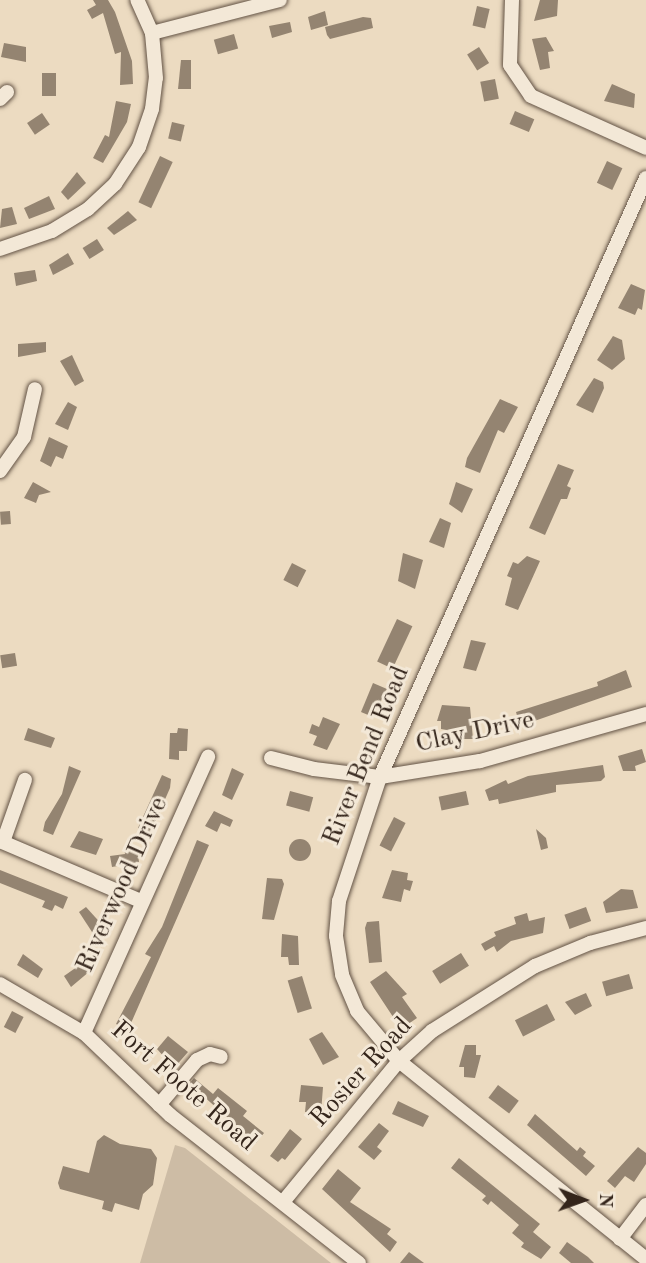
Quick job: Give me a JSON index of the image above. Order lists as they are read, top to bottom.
{
  "streets": {
    "street": [
      "Clay Drive",
      "River Bend Road",
      "Riverwood Drive",
      "Rosier Road",
      "Fort Foote Road"
    ]
  },
  "crossings": [
    ["Clay Drive", "River Bend Road"],
    ["River Bend Road", "Rosier Road"],
    ["Riverwood Drive", "Fort Foote Road"],
    ["Rosier Road", "Fort Foote Road"]
  ],
  "north": "right"
}
